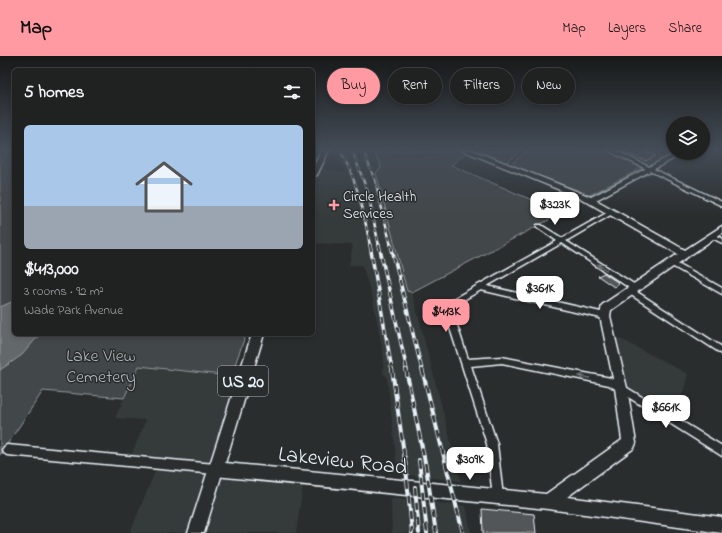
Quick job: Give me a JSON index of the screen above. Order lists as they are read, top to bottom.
{
  "streets": {
    "main road": ["US 20"],
    "street": ["Lakeview Road"]
  },
  "crossings": [
    ["US 20", "Lakeview Road"]
  ],
  "parks": ["Lake View Cemetery"],
  "places": {
    "health": ["Circle Health Services"]
  },
  "page": {
    "header": "Map",
    "nav": ["Map", "Layers", "Share"],
    "chip": [
      "Buy",
      "Rent",
      "Filters",
      "New"
    ],
    "heading": "5 homes",
    "list": [
      {
        "name": "$413,000",
        "note": "3 rooms · 92 m² · Wade Park Avenue"
      }
    ],
    "price": [
      "$323K",
      "$361K",
      "$413K",
      "$661K",
      "$309K"
    ]
  }
}
